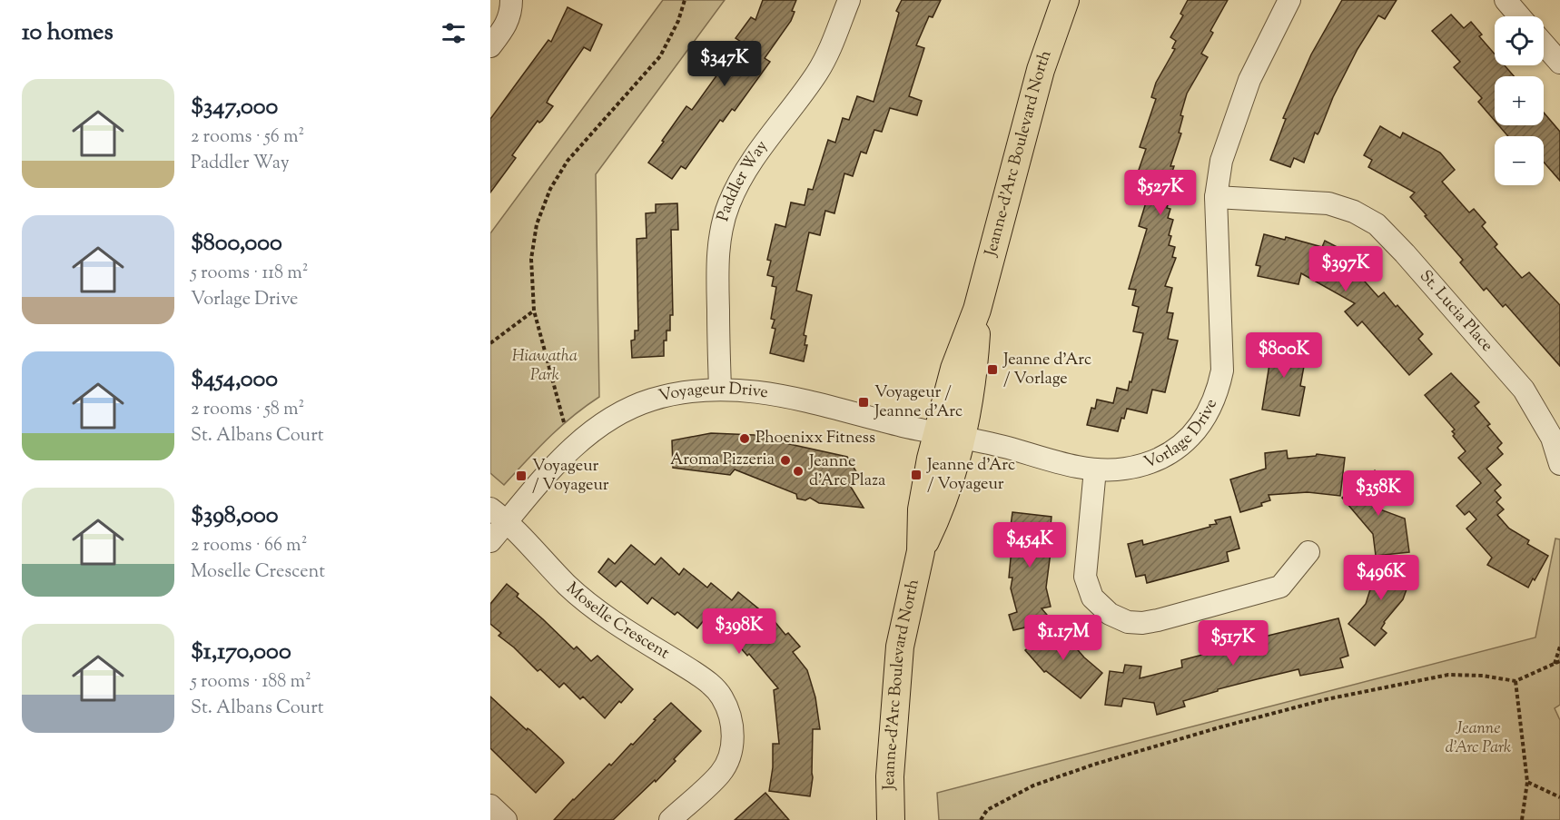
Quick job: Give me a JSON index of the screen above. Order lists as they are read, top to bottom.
{
  "streets": {
    "main road": ["Jeanne-d'Arc Boulevard North"],
    "street": [
      "Paddler Way",
      "St. Lucia Place",
      "Voyageur Drive",
      "Vorlage Drive",
      "Moselle Crescent"
    ]
  },
  "crossings": [
    ["Jeanne-d'Arc Boulevard North", "Voyageur Drive"],
    ["Jeanne-d'Arc Boulevard North", "Vorlage Drive"],
    ["Paddler Way", "Voyageur Drive"],
    ["St. Lucia Place", "Vorlage Drive"],
    ["Voyageur Drive", "Vorlage Drive"],
    ["Voyageur Drive", "Moselle Crescent"]
  ],
  "parks": ["Hiawatha Park", "Jeanne d'Arc Park"],
  "places": {
    "transit": [
      "Jeanne d'Arc / Vorlage",
      "Voyageur / Jeanne d'Arc",
      "Jeanne d'Arc / Voyageur",
      "Voyageur / Voyageur"
    ],
    "other": ["Phoenixx Fitness", "Aroma Pizzeria", "Jeanne d'Arc Plaza"]
  },
  "page": {
    "heading": "10 homes",
    "map_buttons": ["+", "−"],
    "price": [
      "$347K",
      "$527K",
      "$397K",
      "$800K",
      "$358K",
      "$454K",
      "$496K",
      "$398K",
      "$1.17M",
      "$517K"
    ],
    "list": [
      {
        "name": "$347,000",
        "note": "2 rooms · 56 m² · Paddler Way"
      },
      {
        "name": "$800,000",
        "note": "5 rooms · 118 m² · Vorlage Drive"
      },
      {
        "name": "$454,000",
        "note": "2 rooms · 58 m² · St. Albans Court"
      },
      {
        "name": "$398,000",
        "note": "2 rooms · 66 m² · Moselle Crescent"
      },
      {
        "name": "$1,170,000",
        "note": "5 rooms · 188 m² · St. Albans Court"
      }
    ]
  }
}
